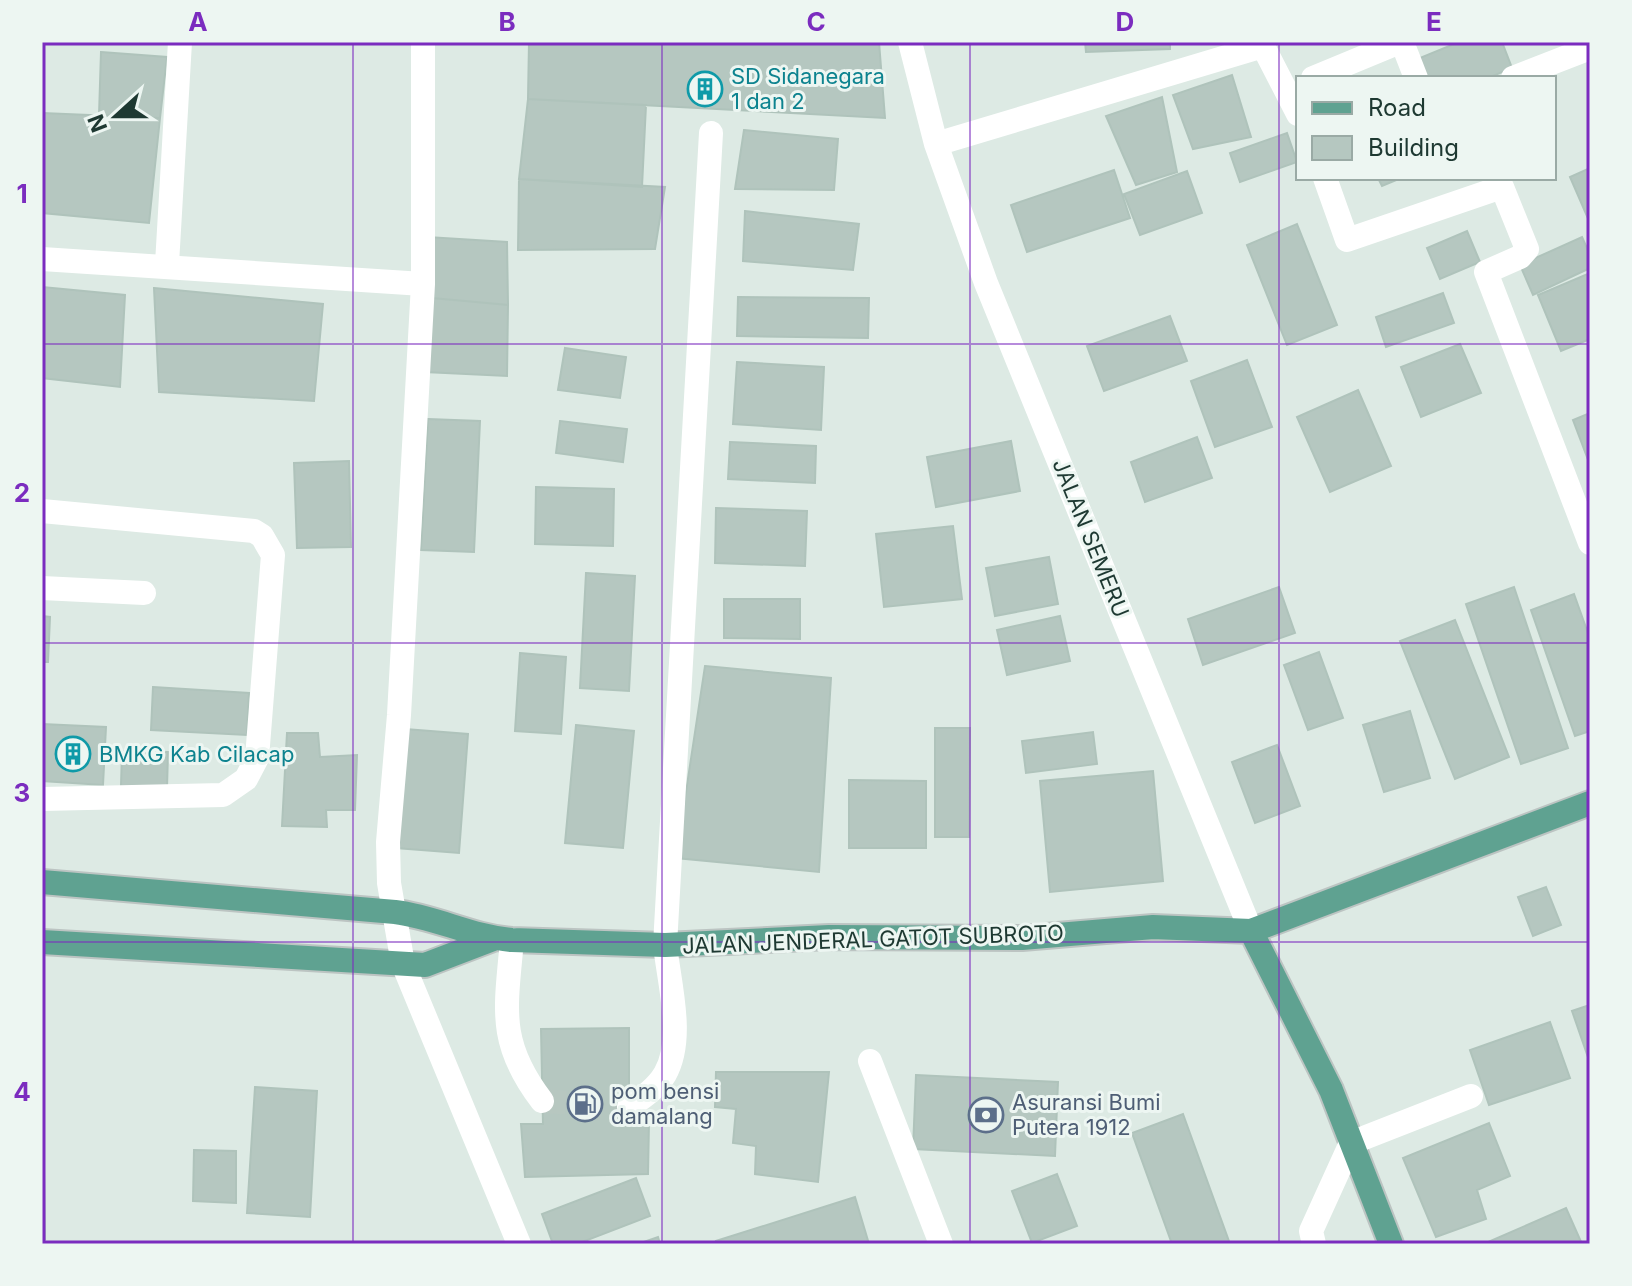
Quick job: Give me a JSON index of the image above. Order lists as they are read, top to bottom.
{
  "streets": {
    "main road": ["JALAN JENDERAL GATOT SUBROTO"],
    "street": ["JALAN SEMERU"]
  },
  "crossings": [
    ["JALAN SEMERU", "JALAN JENDERAL GATOT SUBROTO"]
  ],
  "places": {
    "building": ["SD Sidanegara 1 dan 2", "BMKG Kab Cilacap"],
    "fuel station": ["pom bensi damalang"],
    "bank": ["Asuransi Bumi Putera 1912"]
  },
  "legend": ["Road", "Building"],
  "north": "left",
  "grid": {
    "columns": [
      "A",
      "B",
      "C",
      "D",
      "E"
    ],
    "rows": [
      "1",
      "2",
      "3",
      "4"
    ]
  }
}
